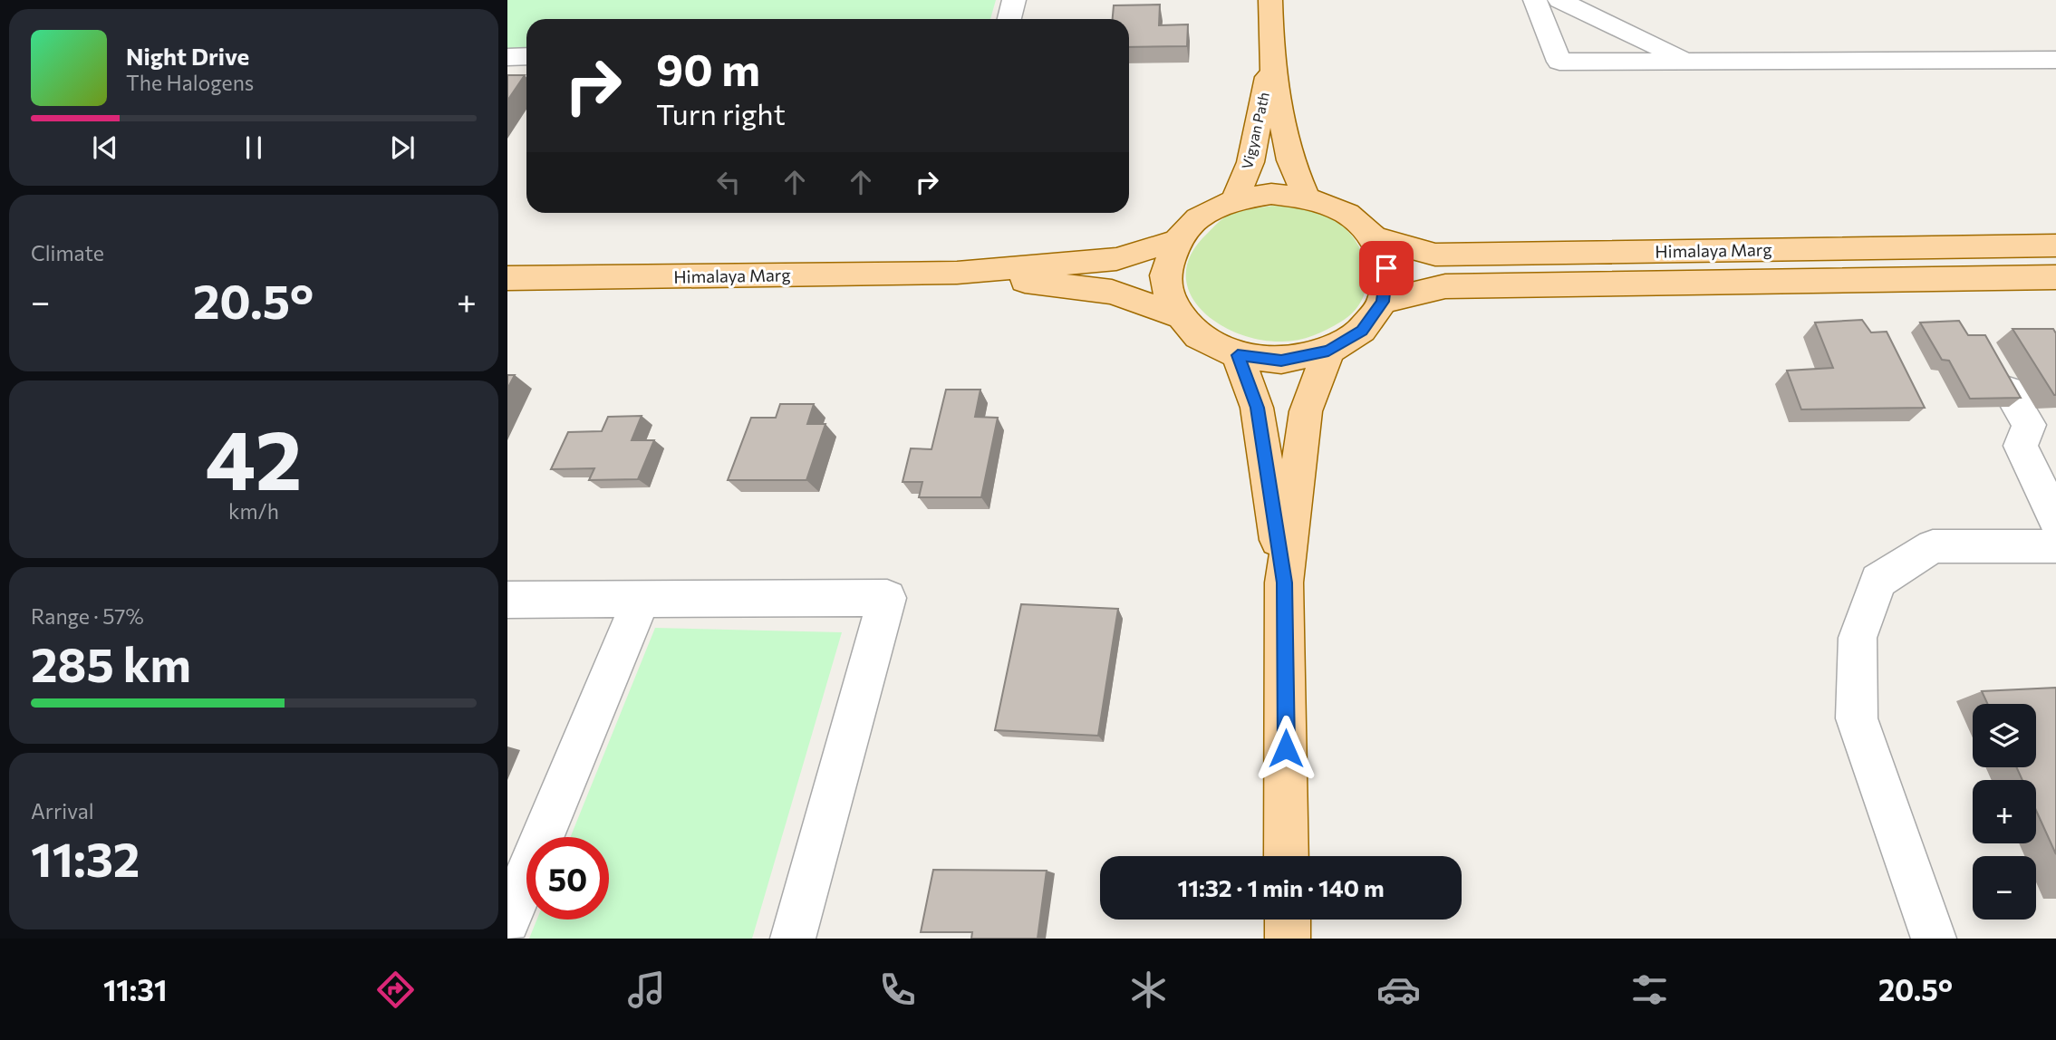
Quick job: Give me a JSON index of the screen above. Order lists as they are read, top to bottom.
{
  "streets": {
    "main road": ["Vigyan Path", "Himalaya Marg"]
  },
  "crossings": [
    ["Vigyan Path", "Himalaya Marg"]
  ],
  "page": {
    "turn": ["90 m", "Turn right"],
    "song": ["Night Drive", "The Halogens"],
    "tile": [
      "Climate",
      ["42", "km/h"],
      ["Range · 57%", "285 km"],
      ["Arrival", "11:32"]
    ],
    "heat": ["−", "20.5°", "+"],
    "map_buttons": ["+", "−"],
    "limit": "50",
    "trip": "11:32 · 1 min · 140 m",
    "tabs": ["11:31", "20.5°"]
  }
}
